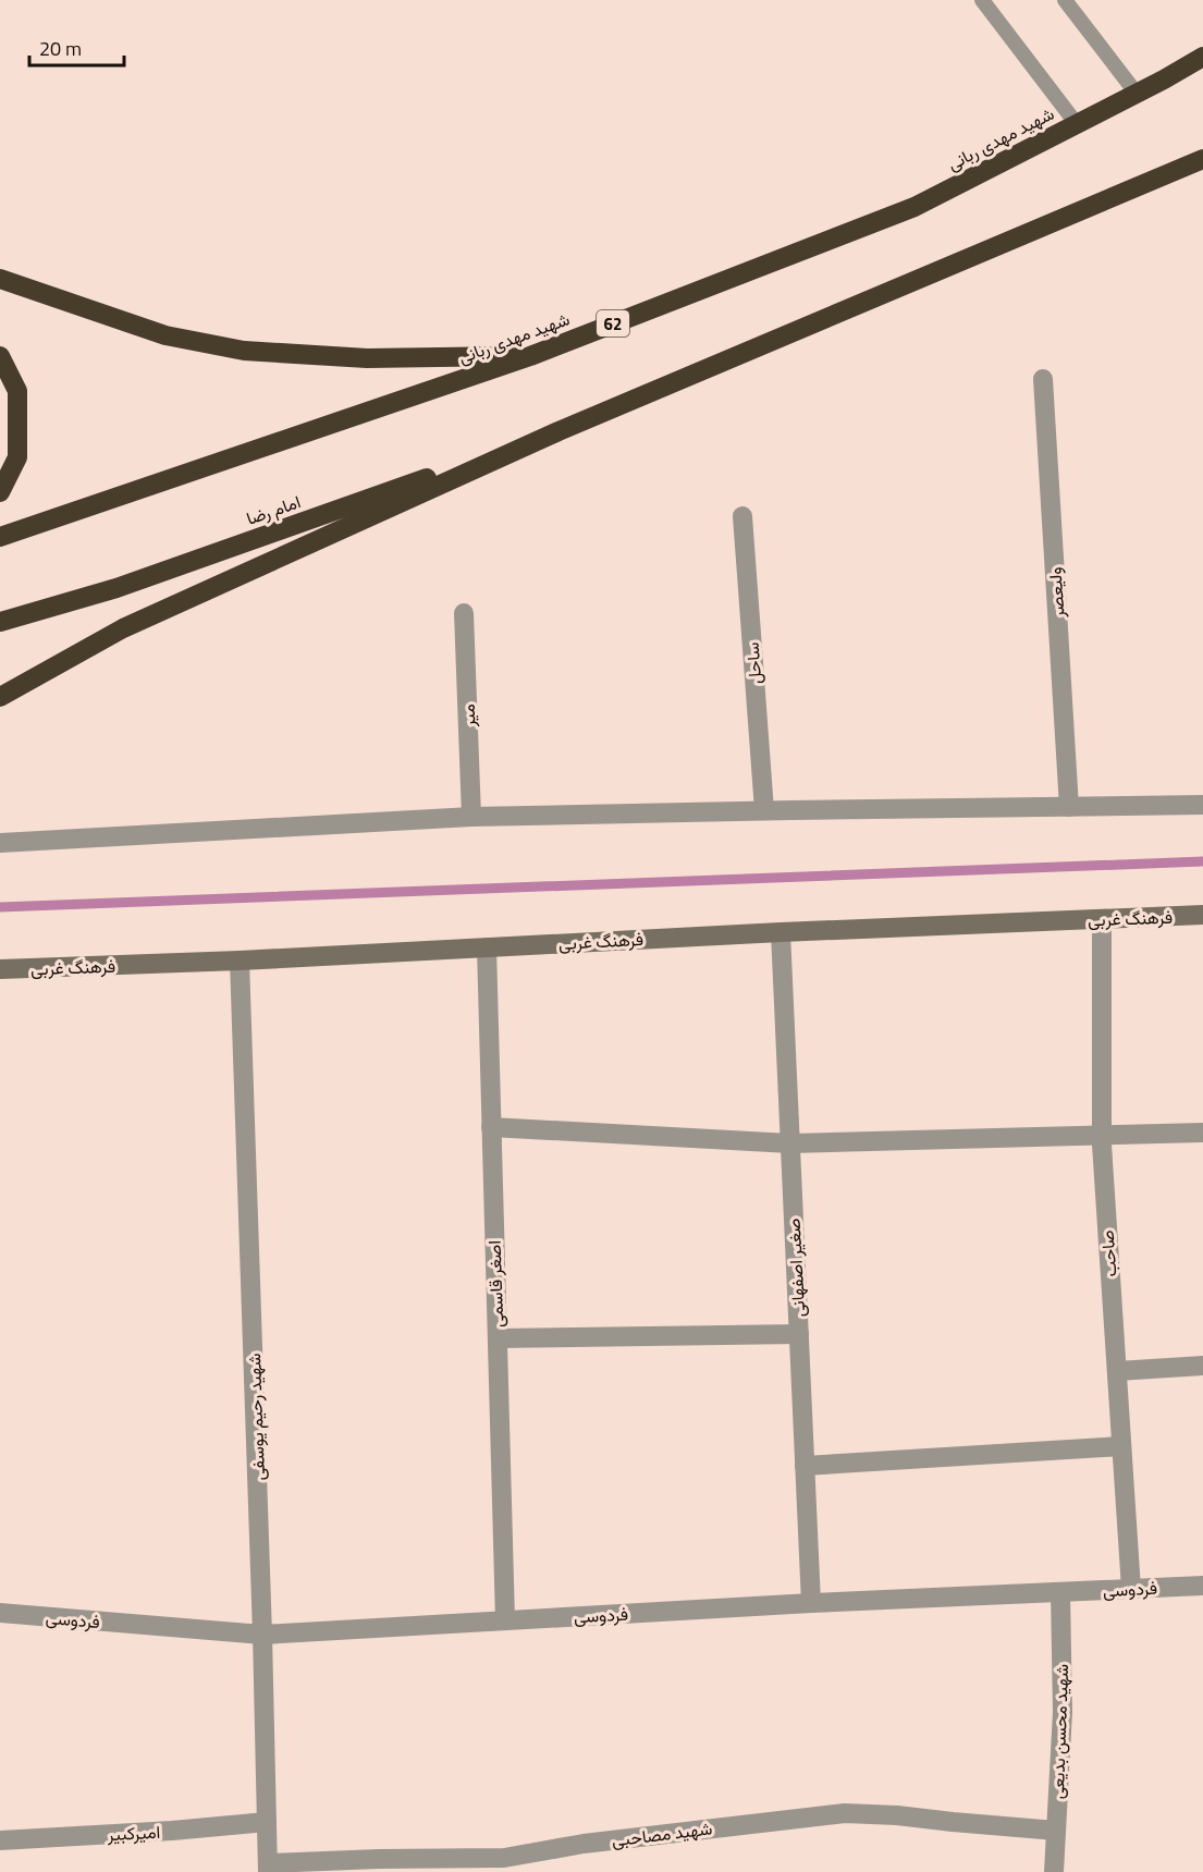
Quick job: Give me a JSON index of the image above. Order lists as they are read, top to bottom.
{
  "streets": {
    "highway": ["شهید مهدی ربانی", "62", "امام رضا"],
    "street": [
      "ولیعصر",
      "ساحل",
      "میر",
      "فرهنگ غربی",
      "صاحب",
      "صغیر اصفهانی",
      "اصغر قاسمی",
      "شهید رحیم یوسفی",
      "فردوسی",
      "شهید محسن بدیعی",
      "امیرکبیر",
      "شهید مصاحبی"
    ]
  },
  "crossings": [
    ["فرهنگ غربی", "صاحب"],
    ["فرهنگ غربی", "صغیر اصفهانی"],
    ["فرهنگ غربی", "اصغر قاسمی"],
    ["فرهنگ غربی", "شهید رحیم یوسفی"],
    ["صاحب", "فردوسی"],
    ["صغیر اصفهانی", "فردوسی"],
    ["اصغر قاسمی", "فردوسی"],
    ["شهید رحیم یوسفی", "فردوسی"],
    ["شهید رحیم یوسفی", "امیرکبیر"],
    ["شهید رحیم یوسفی", "شهید مصاحبی"],
    ["فردوسی", "شهید محسن بدیعی"],
    ["شهید محسن بدیعی", "شهید مصاحبی"]
  ],
  "scale_bar": "20 m"
}
